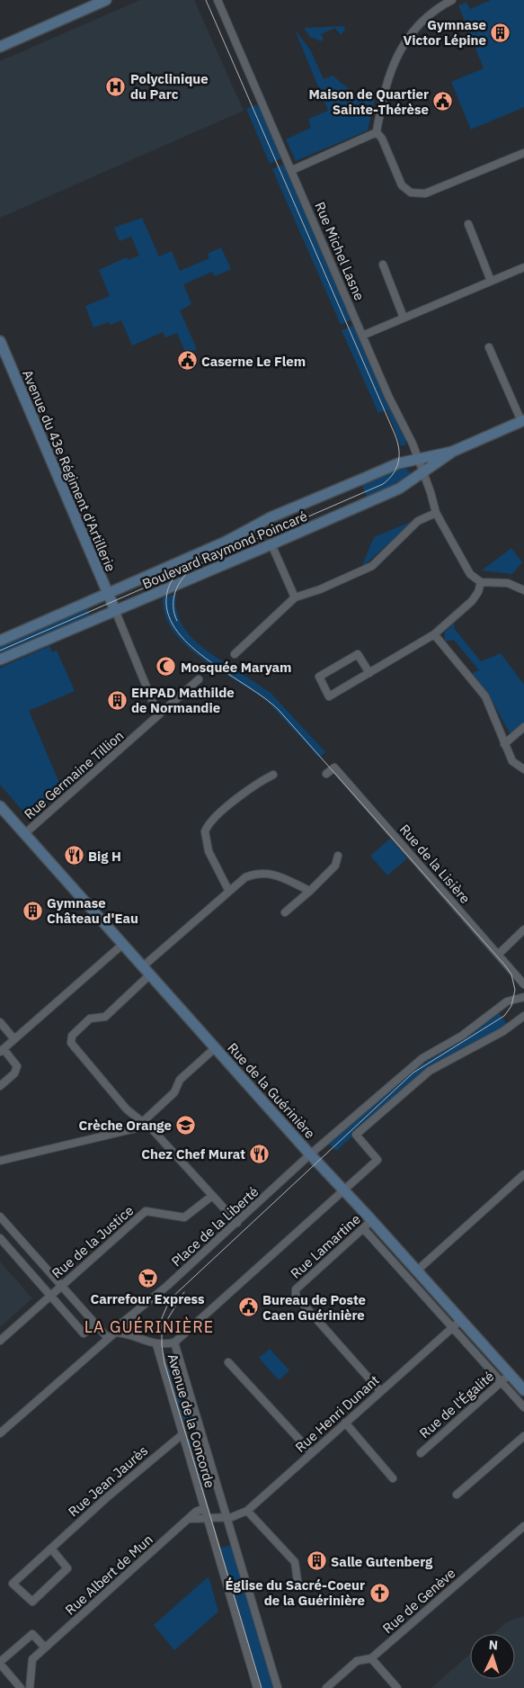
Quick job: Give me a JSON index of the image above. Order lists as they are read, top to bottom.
{
  "streets": {
    "main road": ["Avenue du 43e Régiment d'Artillerie", "Boulevard Raymond Poincaré", "Rue de la Guérinière"],
    "street": [
      "Rue Michel Lasne",
      "Rue Germaine Tillion",
      "Rue de la Lisière",
      "Place de la Liberté",
      "Rue de la Justice",
      "Rue Lamartine",
      "Rue de l'Égalité",
      "Rue Henri Dunant",
      "Avenue de la Concorde",
      "Rue Jean Jaurès",
      "Rue Albert de Mun",
      "Rue de Genève"
    ]
  },
  "crossings": [
    ["Rue Michel Lasne", "Boulevard Raymond Poincaré"],
    ["Avenue du 43e Régiment d'Artillerie", "Boulevard Raymond Poincaré"],
    ["Rue Germaine Tillion", "Rue de la Guérinière"],
    ["Rue de la Guérinière", "Place de la Liberté"],
    ["Rue de la Guérinière", "Rue Lamartine"],
    ["Rue de la Guérinière", "Rue de l'Égalité"],
    ["Rue de la Guérinière", "Rue Henri Dunant"],
    ["Place de la Liberté", "Avenue de la Concorde"],
    ["Rue Lamartine", "Rue Henri Dunant"],
    ["Rue Henri Dunant", "Avenue de la Concorde"],
    ["Avenue de la Concorde", "Rue Jean Jaurès"],
    ["Avenue de la Concorde", "Rue Albert de Mun"]
  ],
  "districts": ["LA GUÉRINIÈRE"],
  "places": {
    "building": [
      "Gymnase Victor Lépine",
      "EHPAD Mathilde de Normandie",
      "Gymnase Château d'Eau",
      "Salle Gutenberg"
    ],
    "hospital": ["Polyclinique du Parc"],
    "public building": ["Maison de Quartier Sainte-Thérèse", "Caserne Le Flem", "Bureau de Poste Caen Guérinière"],
    "mosque": ["Mosquée Maryam"],
    "restaurant": ["Big H", "Chez Chef Murat"],
    "school or university": ["Crèche Orange"],
    "supermarket": ["Carrefour Express"],
    "church": ["Église du Sacré-Coeur de la Guérinière"]
  },
  "north": "top"
}
